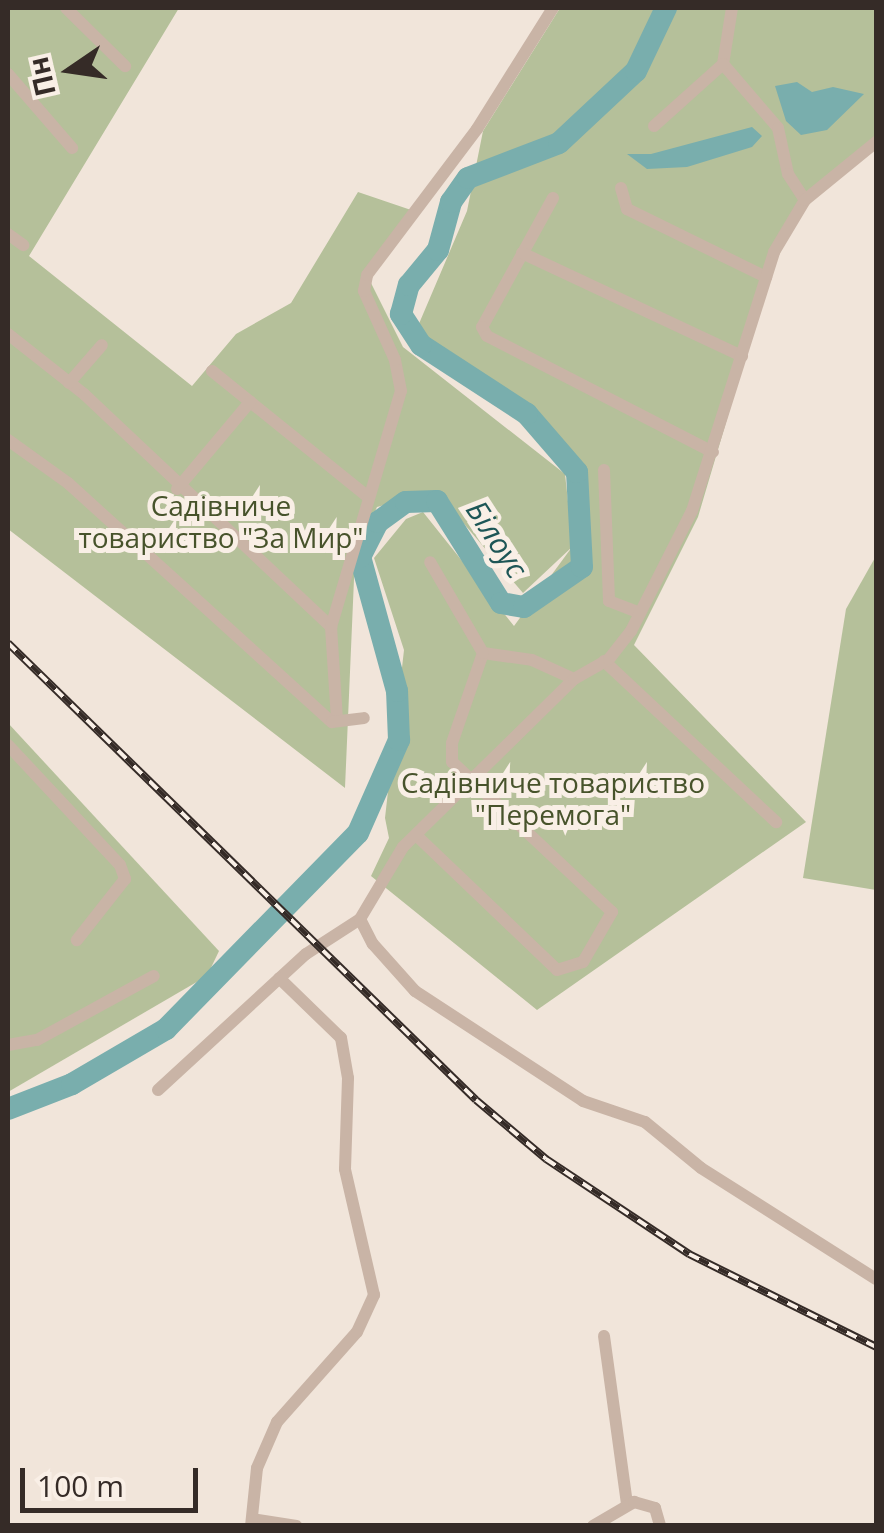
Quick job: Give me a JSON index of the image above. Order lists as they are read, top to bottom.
{
  "water": ["Білоус"],
  "parks": ["Садівниче товариство \"За Мир\"", "Садівниче товариство \"Перемога\""],
  "scale_bar": "100 m",
  "north": "left"
}
